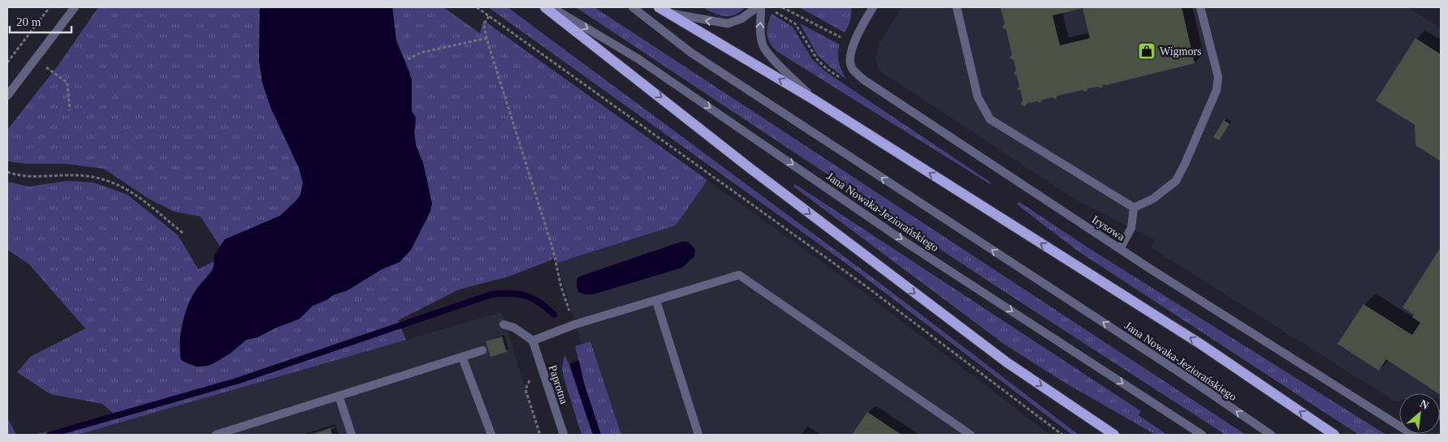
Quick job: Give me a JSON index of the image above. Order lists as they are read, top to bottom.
{
  "streets": {
    "street": ["Jana Nowaka-Jeziorańskiego", "Irysowa", "Paprotna"]
  },
  "places": {
    "shop": ["Wigmors"]
  },
  "scale_bar": "20 m",
  "north": "top right"
}
